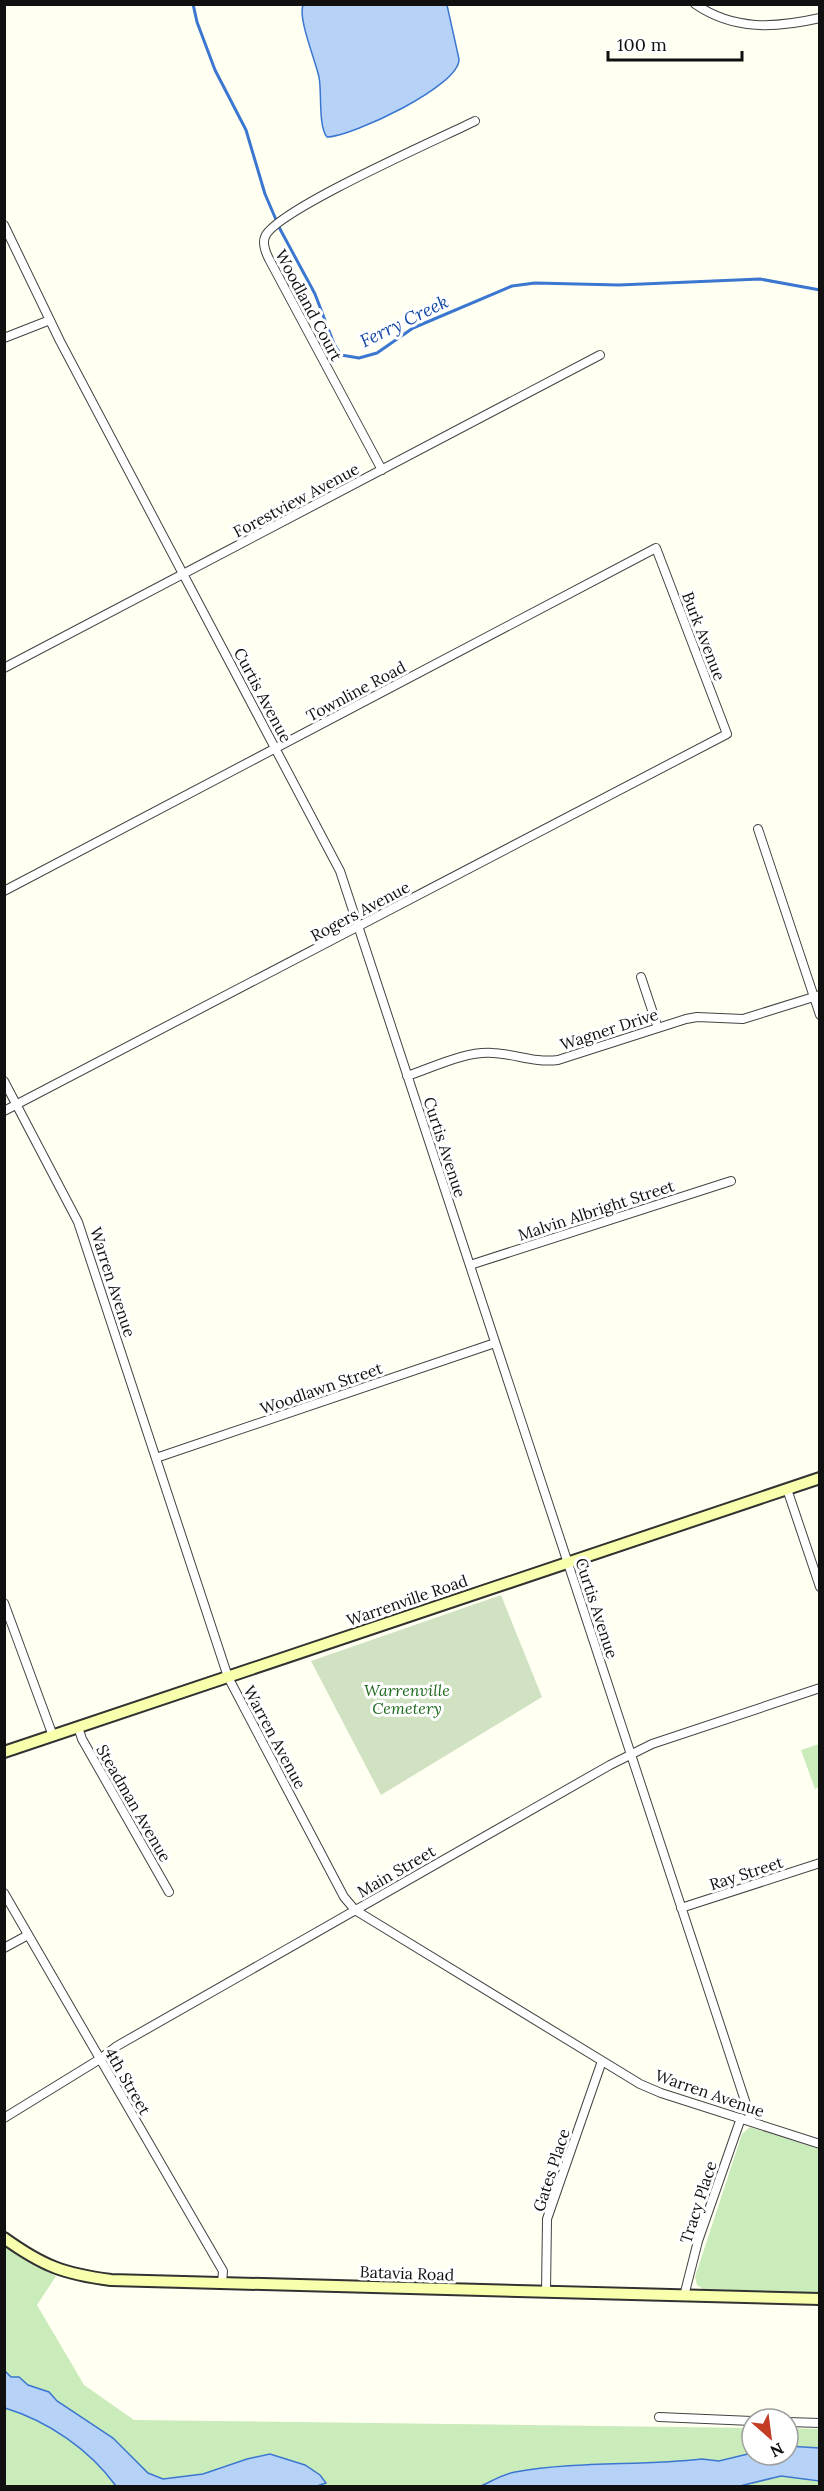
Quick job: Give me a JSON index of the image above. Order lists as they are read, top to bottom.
{
  "streets": {
    "main road": ["Warrenville Road", "Batavia Road"],
    "street": [
      "Woodland Court",
      "Forestview Avenue",
      "Burk Avenue",
      "Townline Road",
      "Curtis Avenue",
      "Rogers Avenue",
      "Wagner Drive",
      "Malvin Albright Street",
      "Warren Avenue",
      "Woodlawn Street",
      "Steadman Avenue",
      "Main Street",
      "Ray Street",
      "4th Street",
      "Gates Place",
      "Tracy Place"
    ]
  },
  "crossings": [
    ["Woodland Court", "Forestview Avenue"],
    ["Forestview Avenue", "Curtis Avenue"],
    ["Burk Avenue", "Townline Road"],
    ["Burk Avenue", "Rogers Avenue"],
    ["Townline Road", "Curtis Avenue"],
    ["Curtis Avenue", "Rogers Avenue"],
    ["Curtis Avenue", "Wagner Drive"],
    ["Curtis Avenue", "Malvin Albright Street"],
    ["Curtis Avenue", "Warren Avenue"],
    ["Curtis Avenue", "Woodlawn Street"],
    ["Curtis Avenue", "Warrenville Road"],
    ["Curtis Avenue", "Main Street"],
    ["Curtis Avenue", "Ray Street"],
    ["Rogers Avenue", "Warren Avenue"],
    ["Warren Avenue", "Woodlawn Street"],
    ["Warren Avenue", "Warrenville Road"],
    ["Warren Avenue", "Main Street"],
    ["Warren Avenue", "Gates Place"],
    ["Warren Avenue", "Tracy Place"],
    ["Warrenville Road", "Steadman Avenue"],
    ["Main Street", "4th Street"],
    ["4th Street", "Batavia Road"],
    ["Gates Place", "Batavia Road"],
    ["Tracy Place", "Batavia Road"]
  ],
  "water": ["Ferry Creek"],
  "parks": ["Warrenville Cemetery"],
  "scale_bar": "100 m",
  "north": "bottom right"
}
